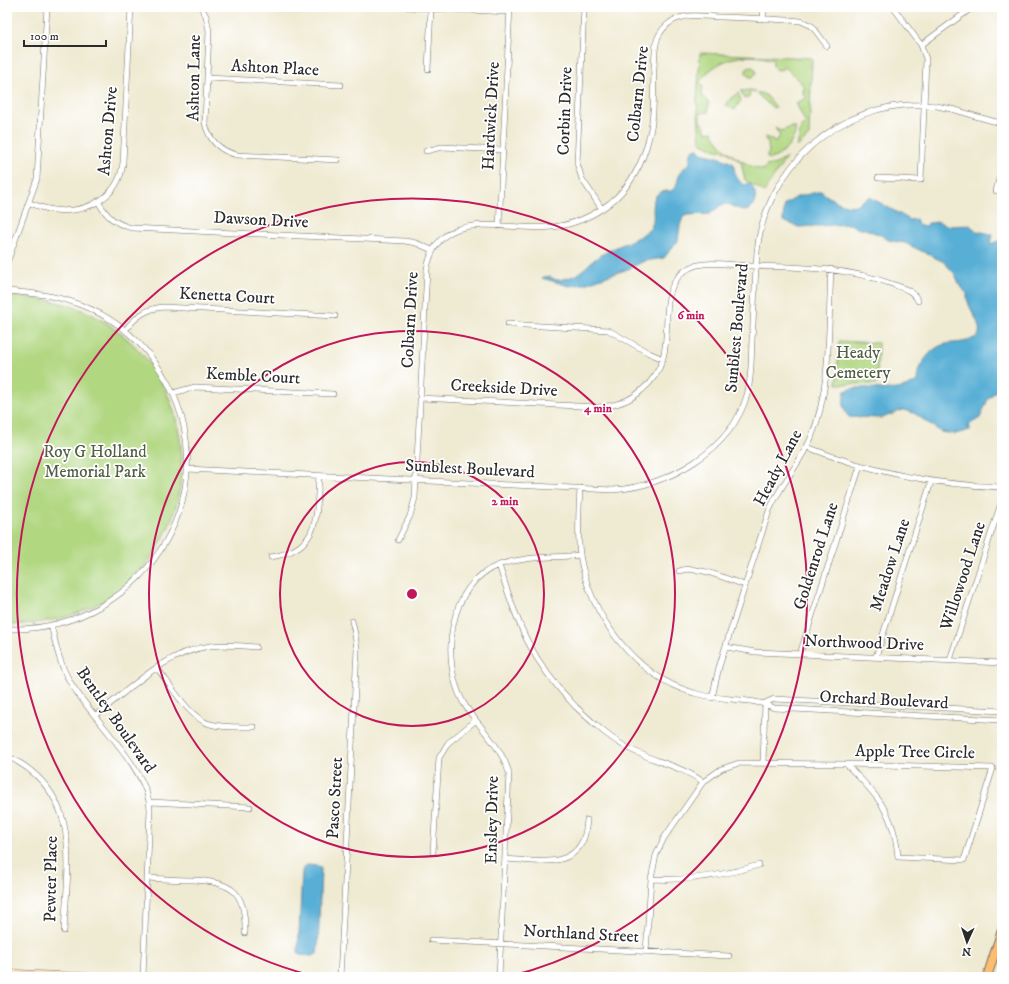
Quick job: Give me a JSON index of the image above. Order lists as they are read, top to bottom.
{
  "streets": {
    "street": [
      "Ashton Place",
      "Ashton Lane",
      "Colbarn Drive",
      "Corbin Drive",
      "Hardwick Drive",
      "Ashton Drive",
      "Dawson Drive",
      "Kenetta Court",
      "Sunblest Boulevard",
      "Kemble Court",
      "Creekside Drive",
      "Heady Lane",
      "Goldenrod Lane",
      "Meadow Lane",
      "Willowood Lane",
      "Northwood Drive",
      "Orchard Boulevard",
      "Bentley Boulevard",
      "Apple Tree Circle",
      "Pasco Street",
      "Ensley Drive",
      "Pewter Place",
      "Northland Street"
    ]
  },
  "crossings": [
    ["Ashton Place", "Ashton Lane"],
    ["Colbarn Drive", "Corbin Drive"],
    ["Colbarn Drive", "Hardwick Drive"],
    ["Colbarn Drive", "Dawson Drive"],
    ["Colbarn Drive", "Sunblest Boulevard"],
    ["Colbarn Drive", "Creekside Drive"],
    ["Ashton Drive", "Dawson Drive"],
    ["Sunblest Boulevard", "Creekside Drive"],
    ["Sunblest Boulevard", "Orchard Boulevard"],
    ["Creekside Drive", "Heady Lane"],
    ["Heady Lane", "Northwood Drive"],
    ["Heady Lane", "Orchard Boulevard"],
    ["Goldenrod Lane", "Northwood Drive"],
    ["Meadow Lane", "Northwood Drive"],
    ["Willowood Lane", "Northwood Drive"],
    ["Orchard Boulevard", "Ensley Drive"],
    ["Ensley Drive", "Northland Street"]
  ],
  "parks": ["Heady Cemetery", "Roy G Holland Memorial Park"],
  "scale_bar": "100 m",
  "north": "bottom",
  "rings": ["6 min", "4 min", "2 min"]
}
